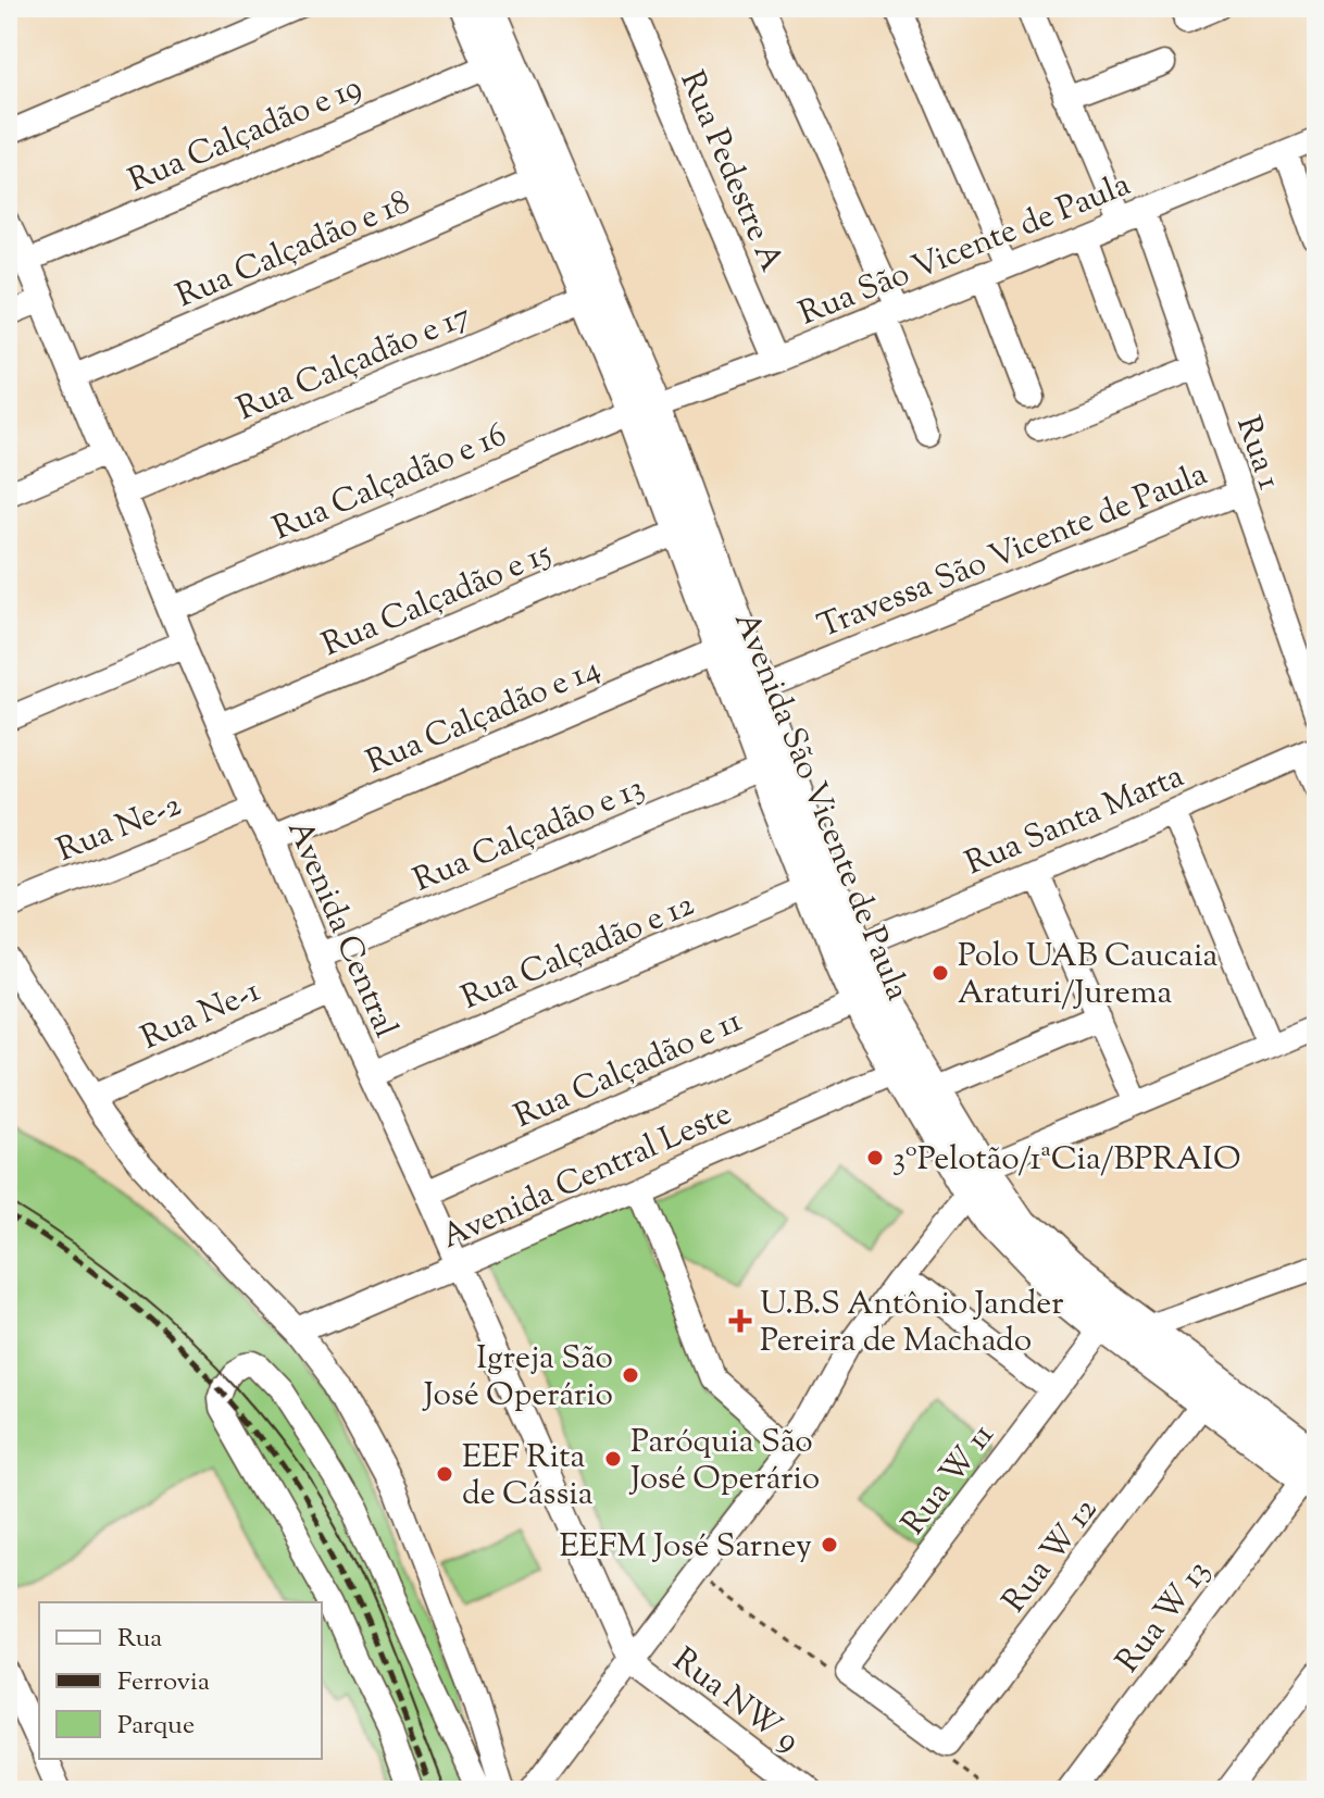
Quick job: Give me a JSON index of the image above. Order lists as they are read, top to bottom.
{
  "streets": {
    "main road": ["Avenida São Vicente de Paula"],
    "street": [
      "Rua Calçadão e 19",
      "Rua Pedestre A",
      "Rua Calçadão e 18",
      "Rua São Vicente de Paula",
      "Rua Calçadão e 17",
      "Rua 1",
      "Rua Calçadão e 16",
      "Travessa São Vicente de Paula",
      "Rua Calçadão e 15",
      "Rua Calçadão e 14",
      "Rua Santa Marta",
      "Rua Ne-2",
      "Rua Calçadão e 13",
      "Avenida Central",
      "Rua Calçadão e 12",
      "Rua Ne-1",
      "Rua Calçadão e 11",
      "Avenida Central Leste",
      "Rua W 11",
      "Rua W 12",
      "Rua W 13",
      "Rua NW 9"
    ]
  },
  "crossings": [
    ["Rua Calçadão e 19", "Avenida São Vicente de Paula"],
    ["Rua Calçadão e 19", "Avenida Central"],
    ["Rua Pedestre A", "Rua São Vicente de Paula"],
    ["Rua Calçadão e 18", "Avenida São Vicente de Paula"],
    ["Rua Calçadão e 18", "Avenida Central"],
    ["Rua São Vicente de Paula", "Rua 1"],
    ["Rua São Vicente de Paula", "Rua Calçadão e 16"],
    ["Rua São Vicente de Paula", "Avenida São Vicente de Paula"],
    ["Rua Calçadão e 17", "Avenida São Vicente de Paula"],
    ["Rua Calçadão e 17", "Avenida Central"],
    ["Rua 1", "Travessa São Vicente de Paula"],
    ["Rua Calçadão e 16", "Avenida São Vicente de Paula"],
    ["Rua Calçadão e 16", "Avenida Central"],
    ["Travessa São Vicente de Paula", "Avenida São Vicente de Paula"],
    ["Rua Calçadão e 15", "Avenida São Vicente de Paula"],
    ["Rua Calçadão e 15", "Avenida Central"],
    ["Rua Calçadão e 14", "Avenida São Vicente de Paula"],
    ["Rua Calçadão e 14", "Avenida Central"],
    ["Avenida São Vicente de Paula", "Rua Santa Marta"],
    ["Avenida São Vicente de Paula", "Rua Calçadão e 13"],
    ["Avenida São Vicente de Paula", "Rua Calçadão e 12"],
    ["Avenida São Vicente de Paula", "Rua Calçadão e 11"],
    ["Avenida São Vicente de Paula", "Avenida Central Leste"],
    ["Avenida São Vicente de Paula", "Rua W 11"],
    ["Avenida São Vicente de Paula", "Rua W 12"],
    ["Avenida São Vicente de Paula", "Rua W 13"],
    ["Rua Ne-2", "Avenida Central"],
    ["Rua Calçadão e 13", "Avenida Central"],
    ["Avenida Central", "Rua Calçadão e 12"],
    ["Avenida Central", "Rua Ne-1"],
    ["Avenida Central", "Rua Calçadão e 11"],
    ["Avenida Central", "Avenida Central Leste"],
    ["Avenida Central", "Rua NW 9"]
  ],
  "places": {
    "other": [
      "Polo UAB Caucaia Araturi/Jurema",
      "3ºPelotão/1ªCia/BPRAIO",
      "Igreja São José Operário",
      "Paróquia São José Operário",
      "EEF Rita de Cássia",
      "EEFM José Sarney"
    ],
    "health": ["U.B.S Antônio Jander Pereira de Machado"]
  },
  "legend": ["Rua", "Ferrovia", "Parque"]
}
